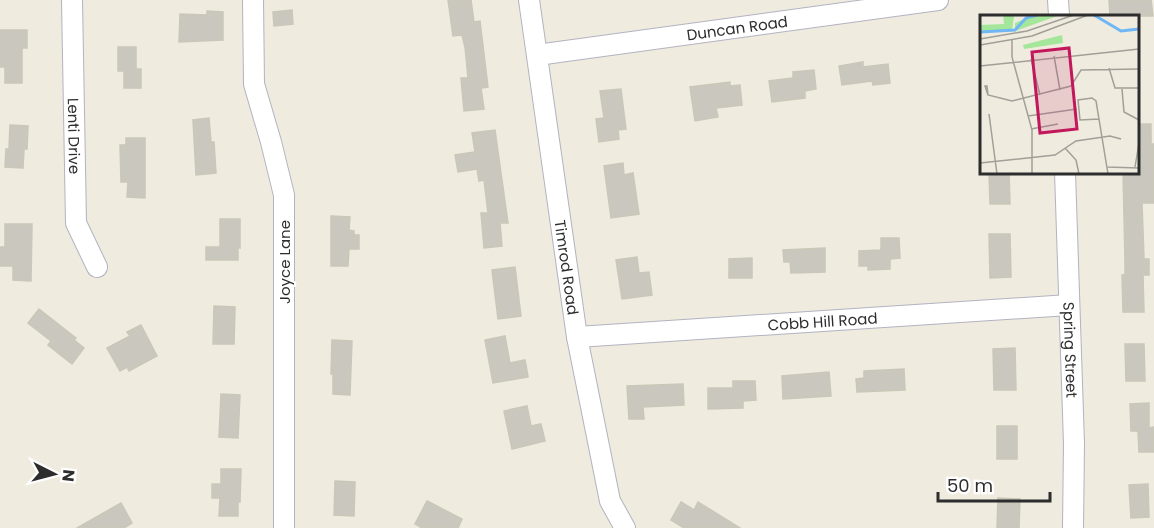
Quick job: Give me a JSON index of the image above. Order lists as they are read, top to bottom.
{
  "streets": {
    "street": [
      "Duncan Road",
      "Lenti Drive",
      "Joyce Lane",
      "Timrod Road",
      "Cobb Hill Road",
      "Spring Street"
    ]
  },
  "crossings": [
    ["Duncan Road", "Timrod Road"],
    ["Timrod Road", "Cobb Hill Road"],
    ["Cobb Hill Road", "Spring Street"]
  ],
  "scale_bar": "50 m",
  "north": "right"
}
